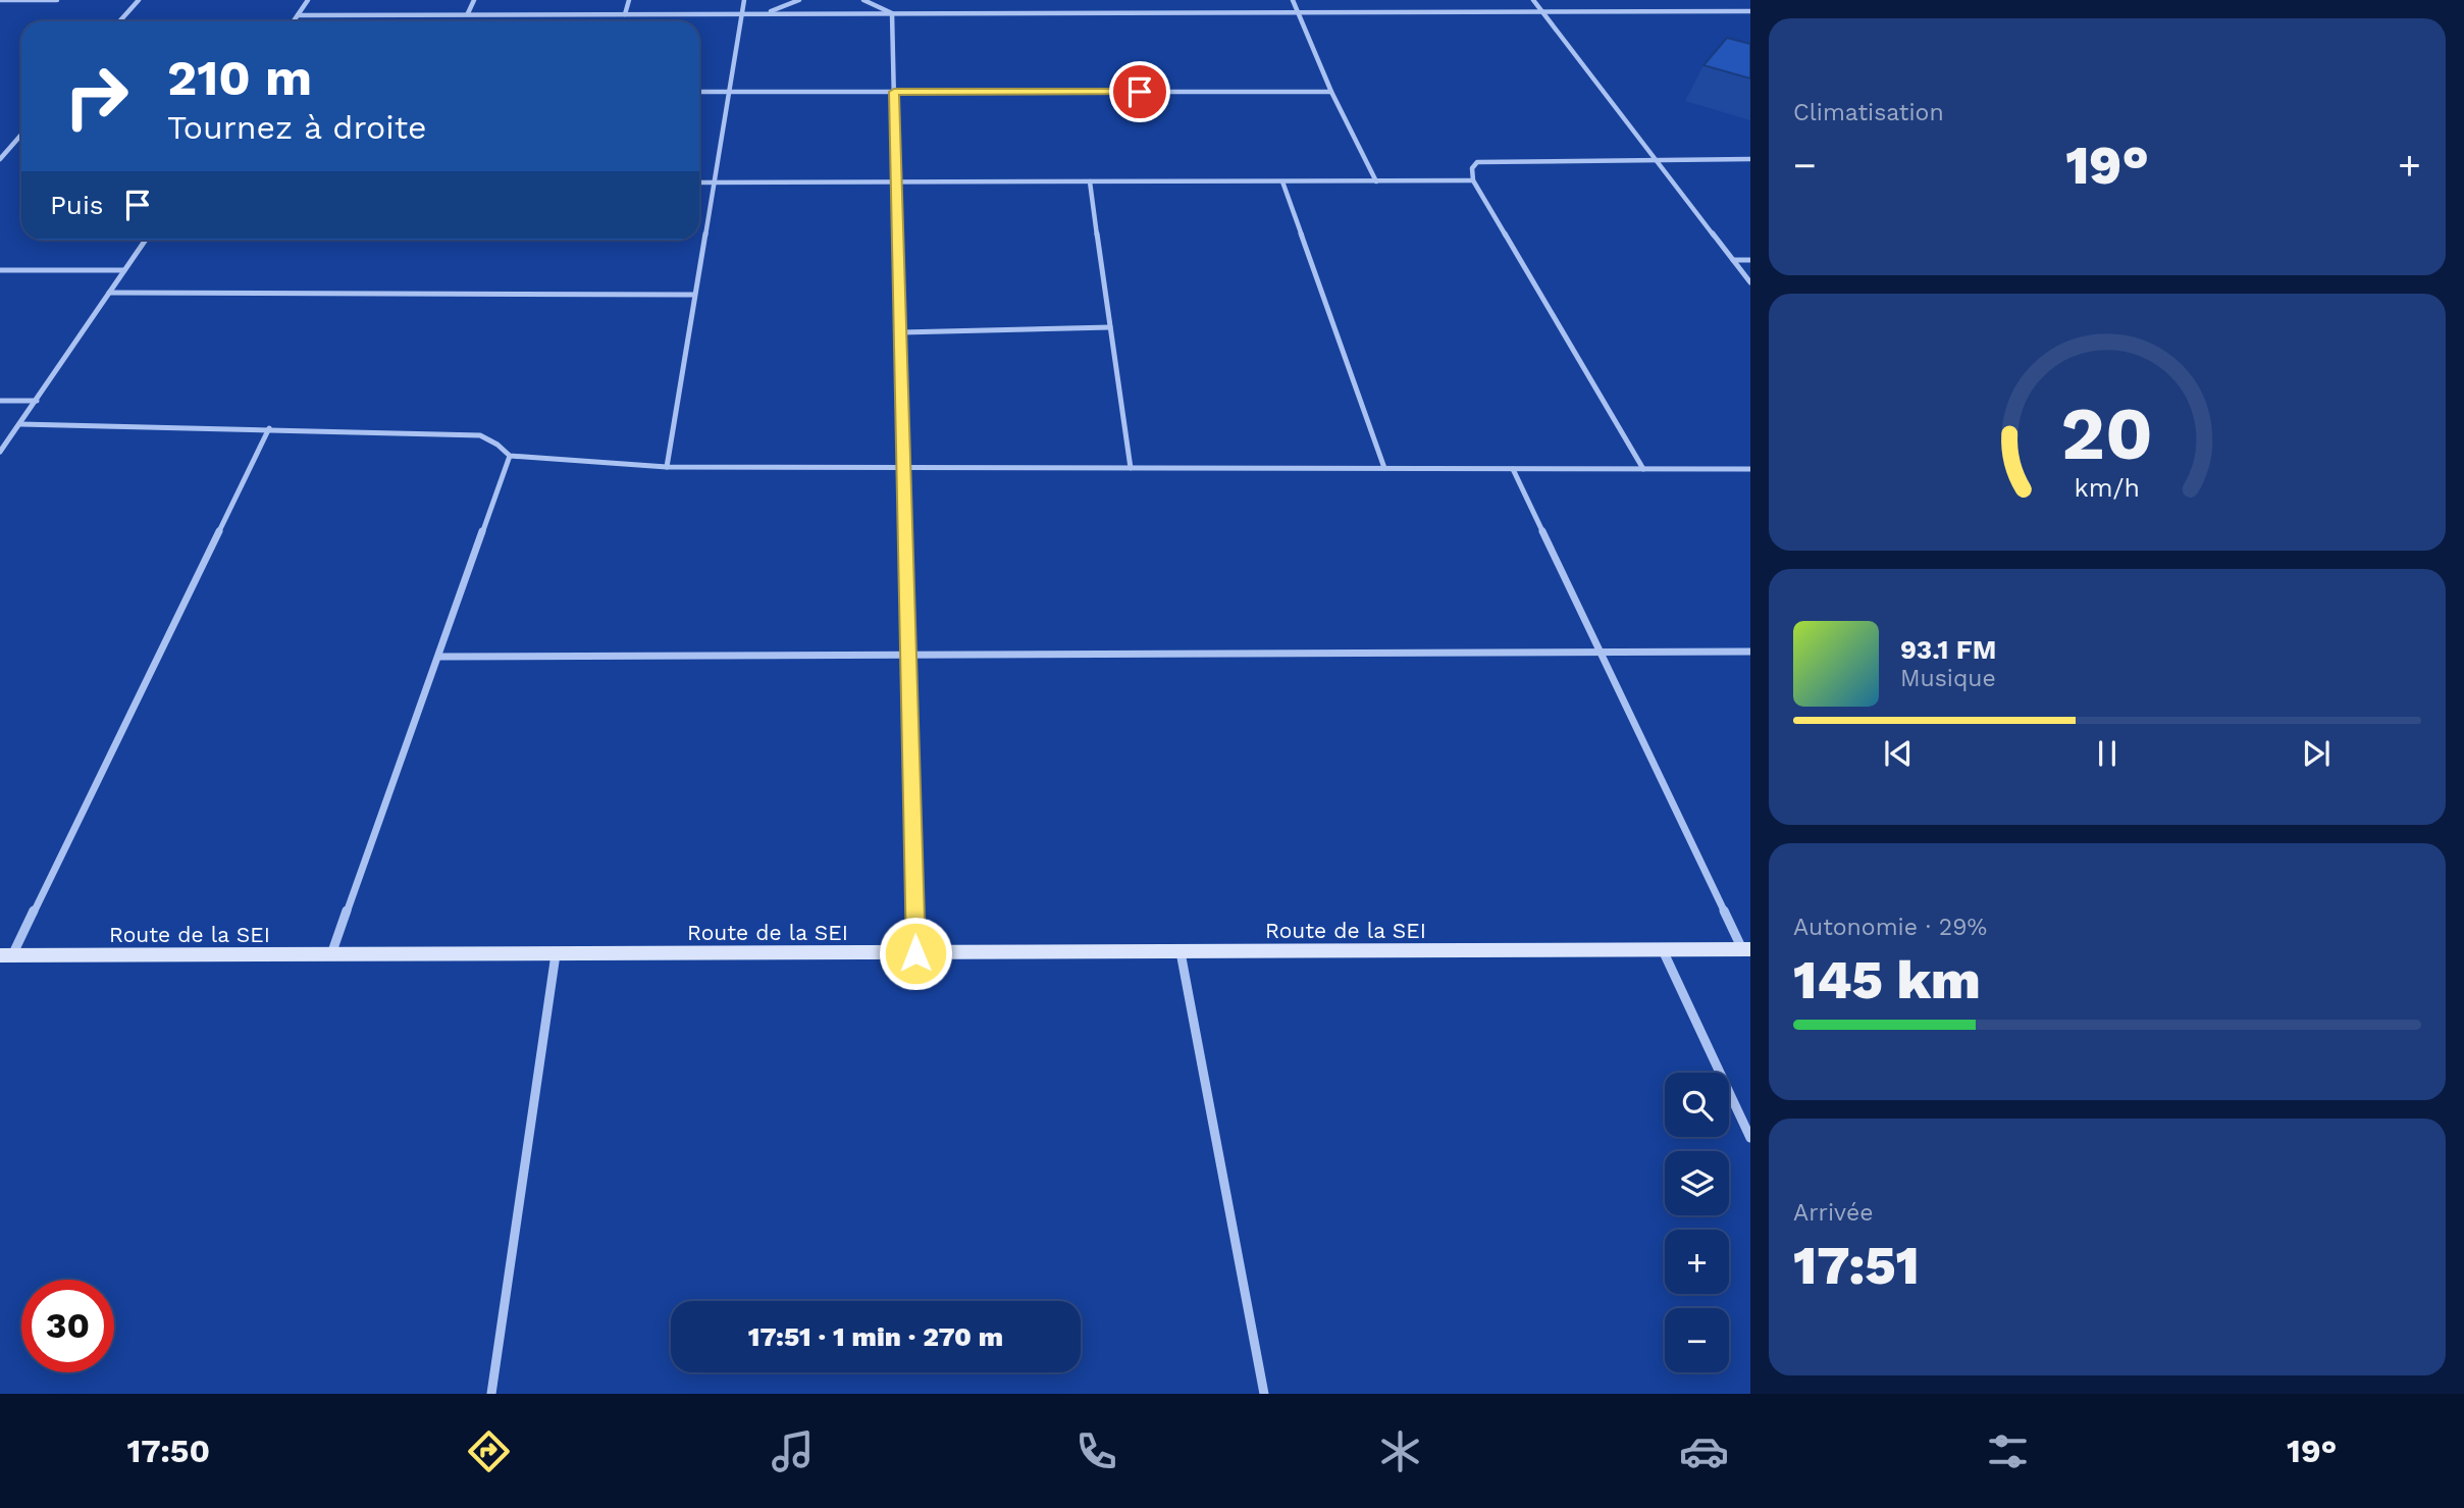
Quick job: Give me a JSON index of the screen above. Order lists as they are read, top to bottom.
{
  "streets": {
    "street": ["Route de la SEI"]
  },
  "page": {
    "tile": [
      "Climatisation",
      ["Autonomie · 29%", "145 km"],
      ["Arrivée", "17:51"]
    ],
    "turn": ["210 m", "Tournez à droite"],
    "heat": ["−", "19°", "+"],
    "then": "Puis",
    "song": ["93.1 FM", "Musique"],
    "map_buttons": ["+", "−"],
    "limit": "30",
    "trip": "17:51 · 1 min · 270 m",
    "tabs": ["17:50", "19°"],
    "gauge": ["20", "km/h"]
  }
}
